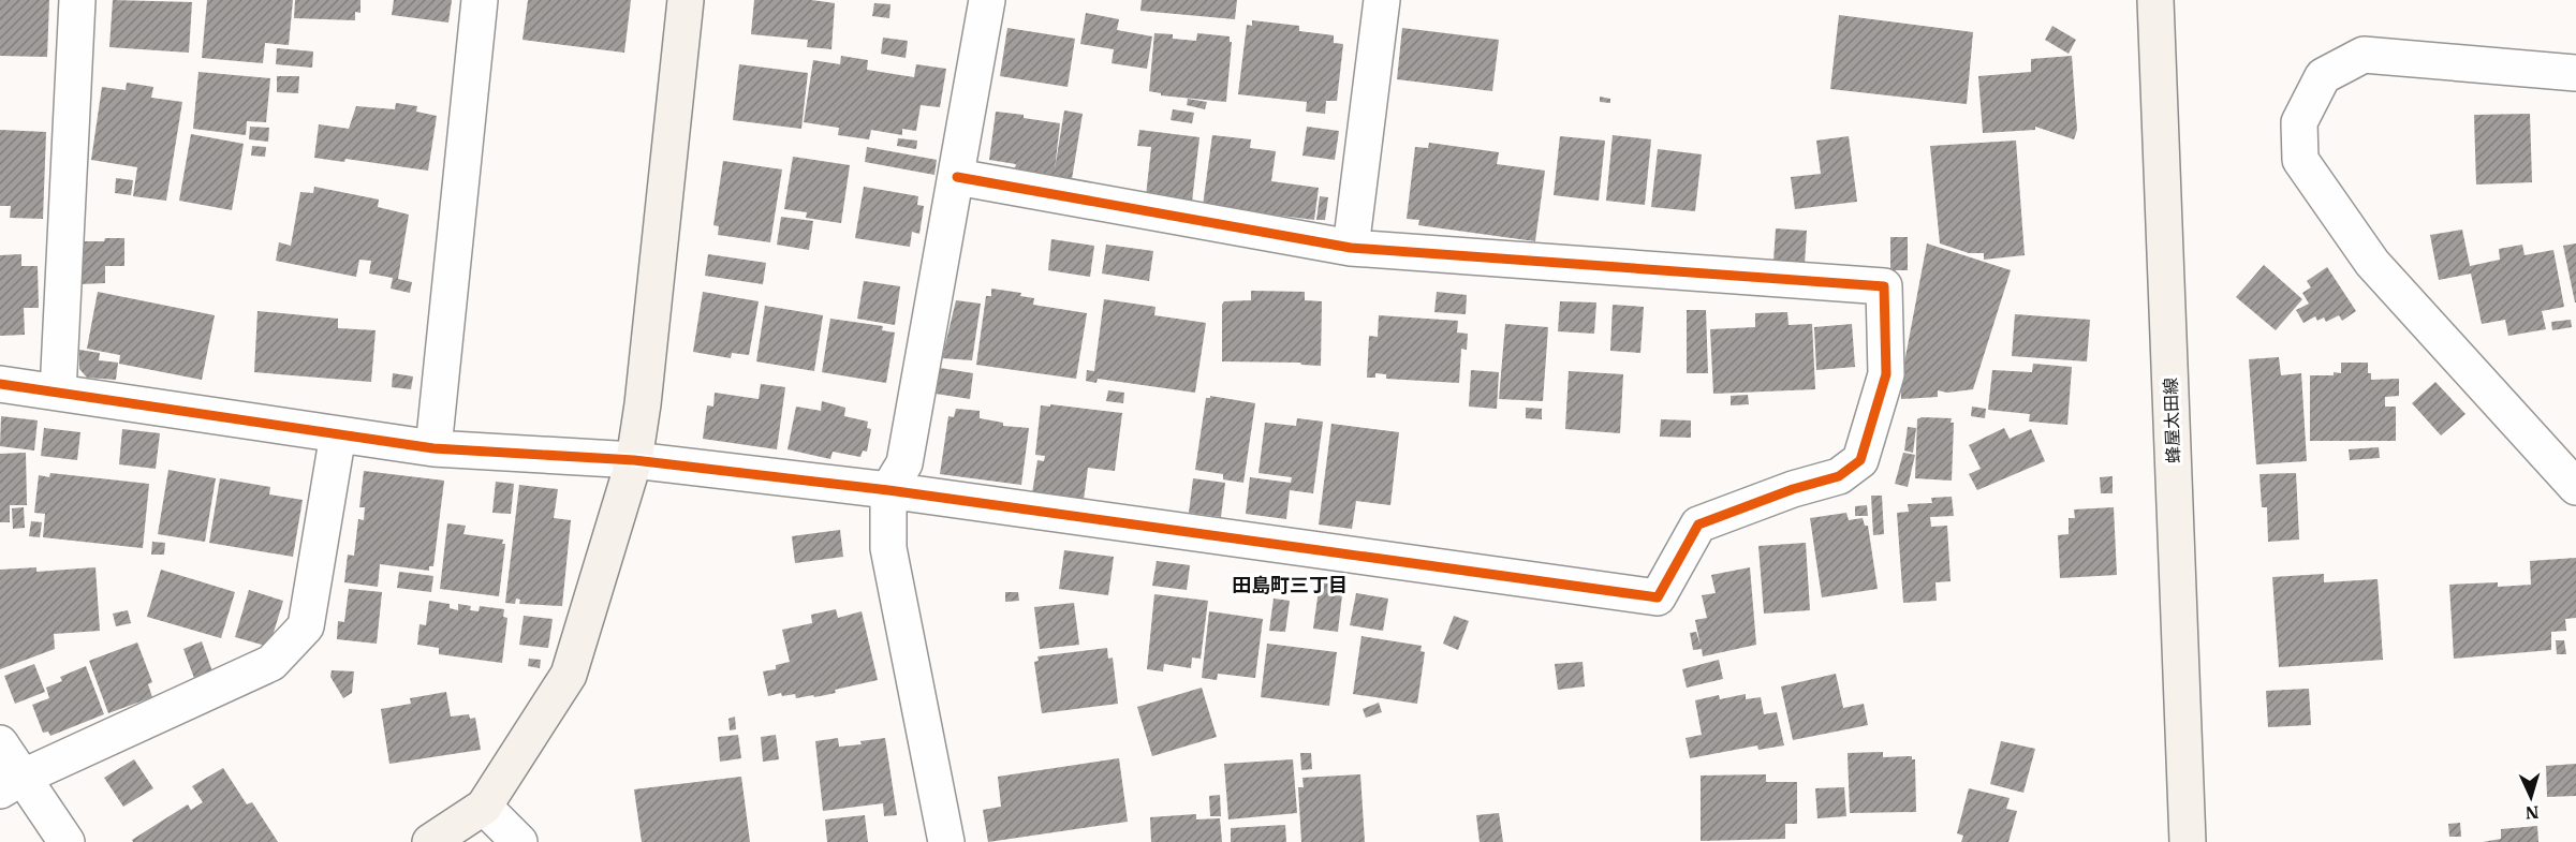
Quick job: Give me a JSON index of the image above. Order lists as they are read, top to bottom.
{
  "streets": {
    "street": ["蜂屋太田線"]
  },
  "districts": ["田島町三丁目"],
  "north": "bottom"
}
